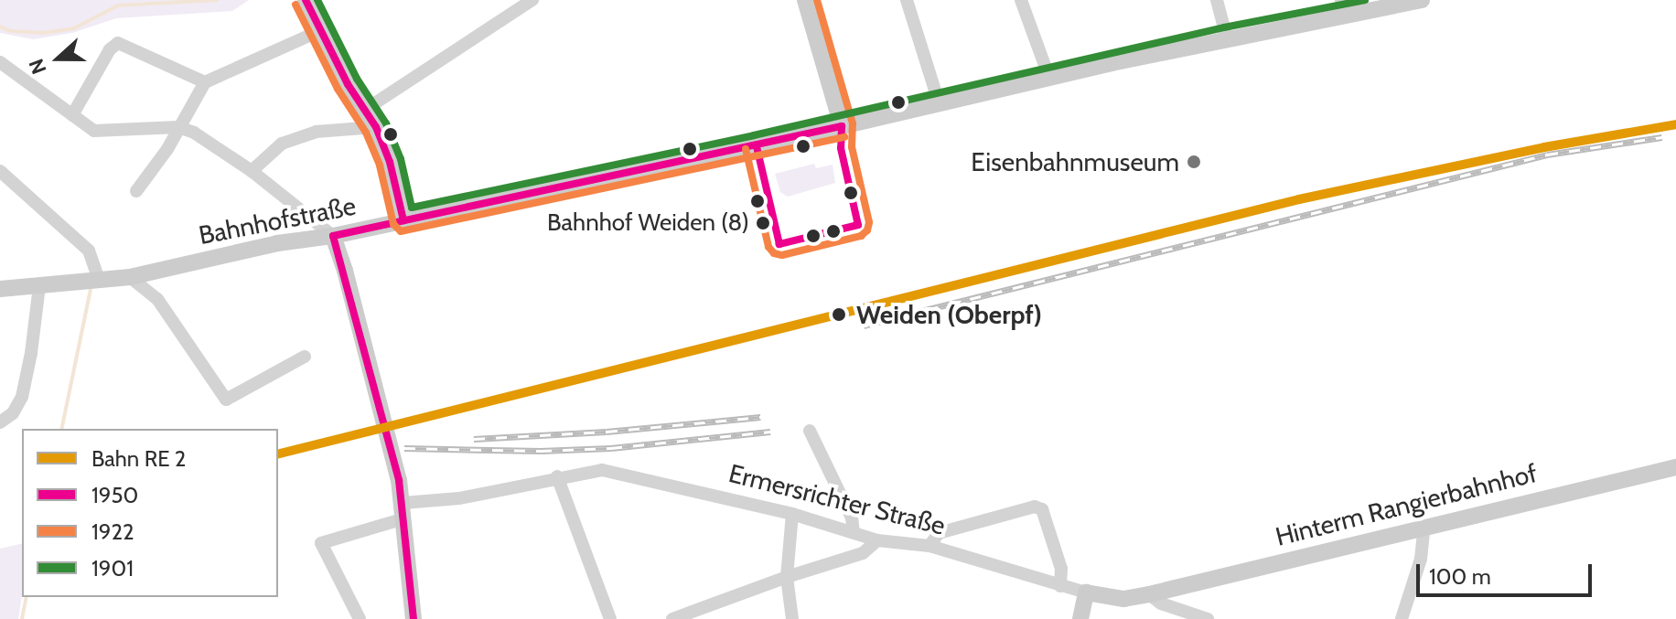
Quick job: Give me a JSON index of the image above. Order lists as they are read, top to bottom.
{
  "streets": {
    "main road": ["Bahnhofstraße", "Ermersrichter Straße", "Hinterm Rangierbahnhof"]
  },
  "crossings": [
    ["Ermersrichter Straße", "Hinterm Rangierbahnhof"]
  ],
  "places": ["Eisenbahnmuseum", "Bahnhof Weiden (8)", "Weiden (Oberpf)"],
  "lines": ["transit line 1950", "transit line 1922", "transit line 1901"],
  "legend": [
    "Bahn RE 2",
    "1950",
    "1922",
    "1901"
  ],
  "scale_bar": "100 m",
  "north": "left"
}
